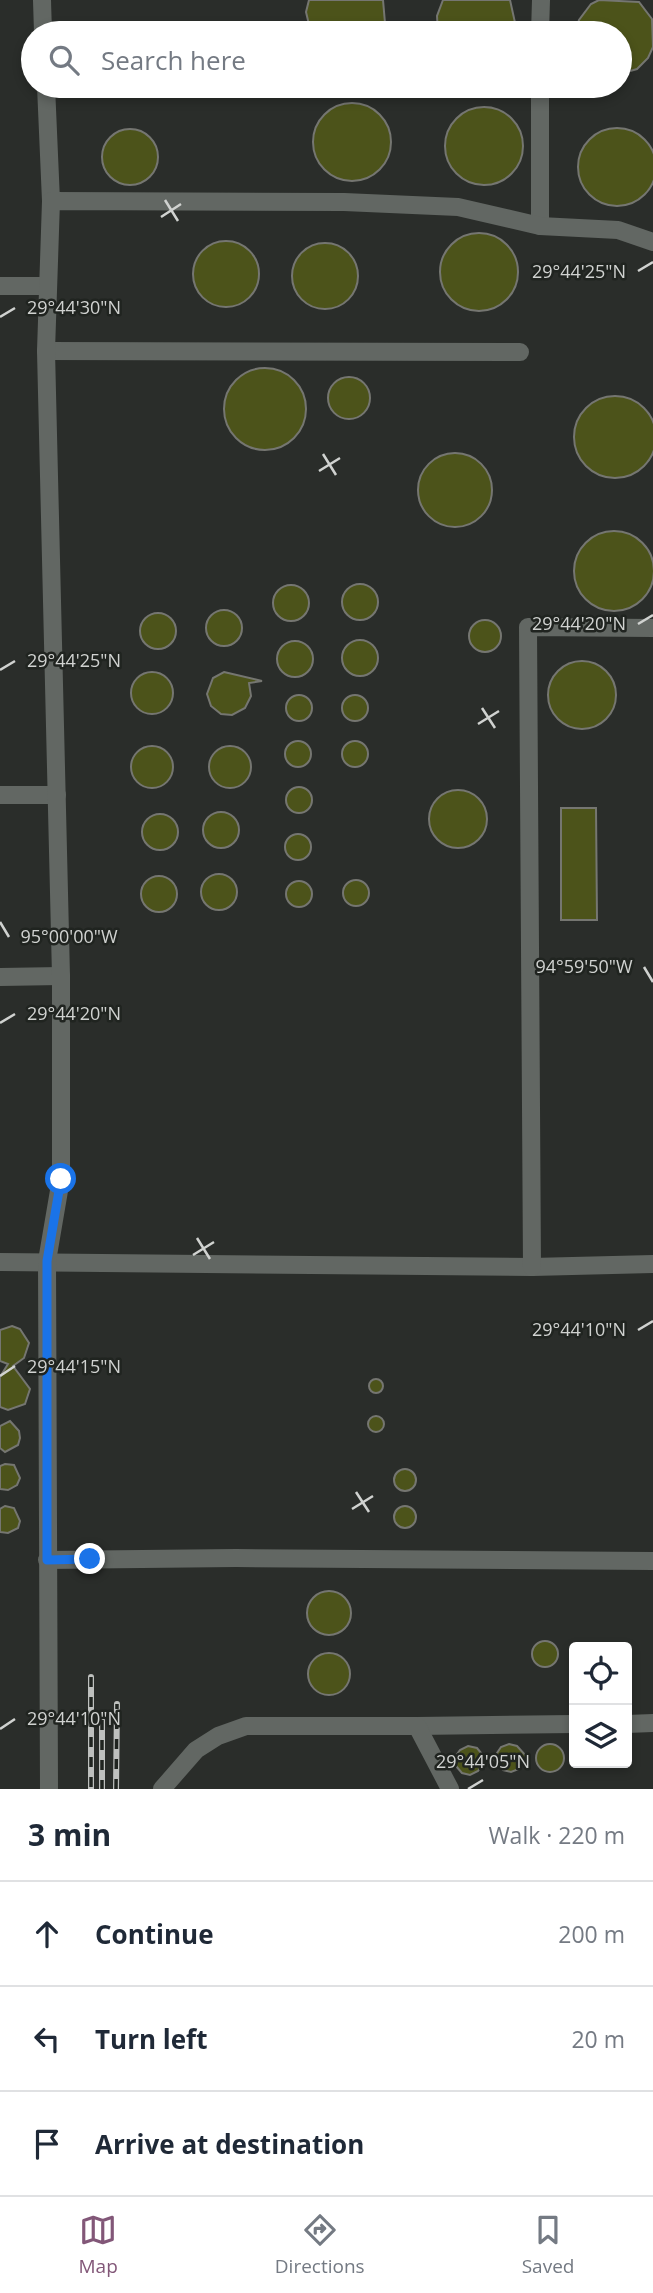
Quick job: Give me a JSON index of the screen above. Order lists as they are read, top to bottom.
{
  "page": {
    "search": "Search here",
    "heading": ["3 min", "Walk · 220 m"],
    "list": [
      ["Continue", "200 m"],
      ["Turn left", "20 m"],
      "Arrive at destination"
    ],
    "nav": ["Map", "Directions", "Saved"]
  },
  "coordinates": [
    "29°44'25\"N",
    "29°44'30\"N",
    "29°44'20\"N",
    "95°00'00\"W",
    "94°59'50\"W",
    "29°44'10\"N",
    "29°44'15\"N",
    "29°44'05\"N"
  ]
}
